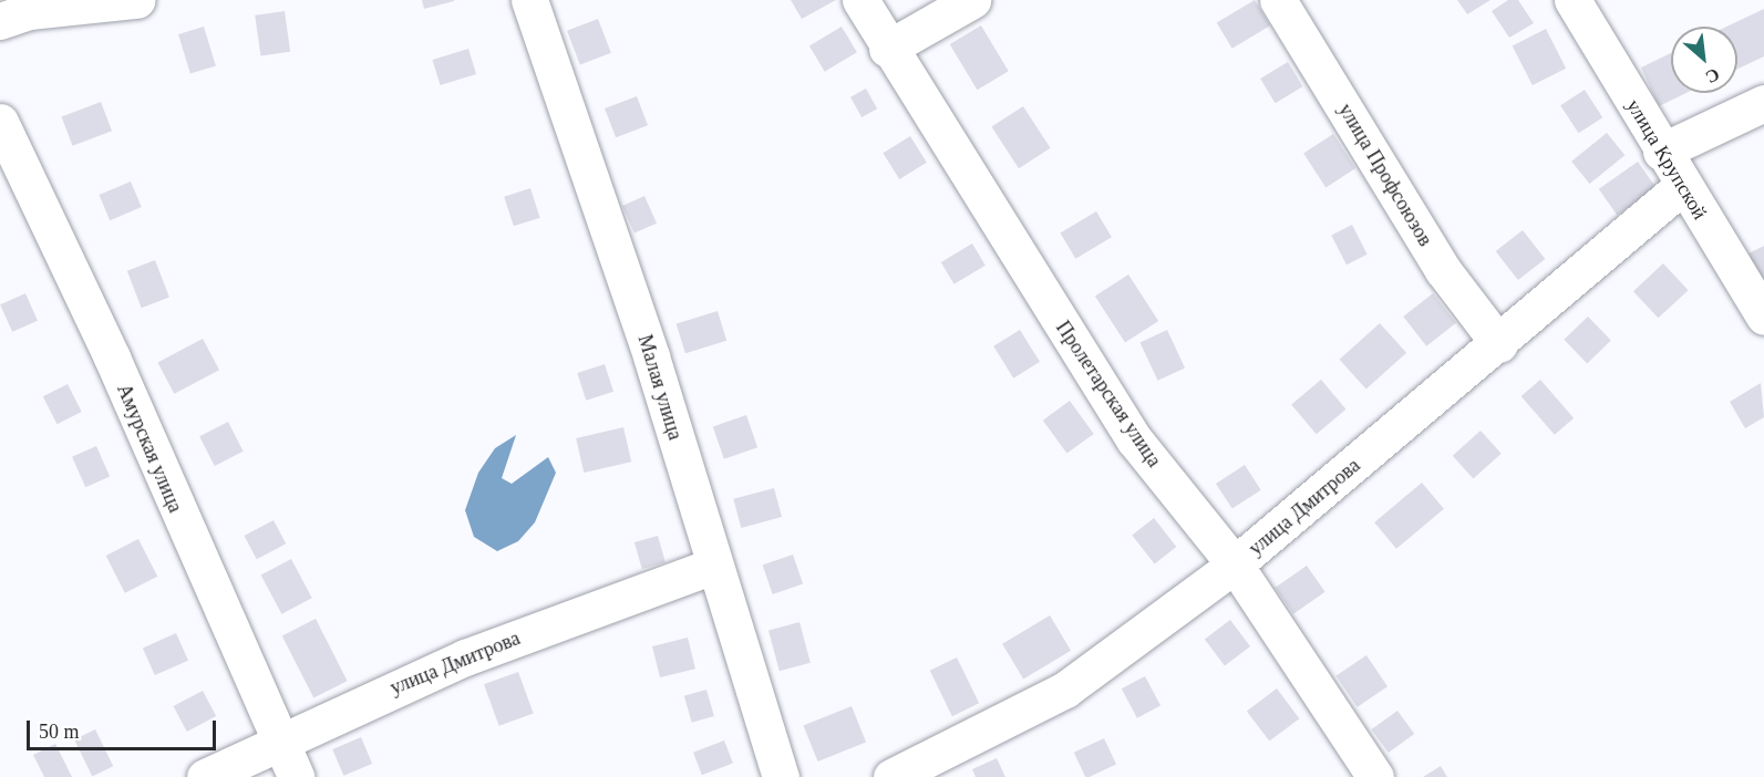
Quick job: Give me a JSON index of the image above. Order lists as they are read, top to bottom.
{
  "streets": {
    "street": [
      "улица Крупской",
      "улица Профсоюзов",
      "Малая улица",
      "Пролетарская улица",
      "Амурская улица",
      "улица Дмитрова"
    ]
  },
  "crossings": [
    ["улица Крупской", "улица Дмитрова"],
    ["улица Профсоюзов", "улица Дмитрова"],
    ["Малая улица", "улица Дмитрова"],
    ["Пролетарская улица", "улица Дмитрова"],
    ["Амурская улица", "улица Дмитрова"]
  ],
  "scale_bar": "50 m",
  "north": "bottom right"
}
